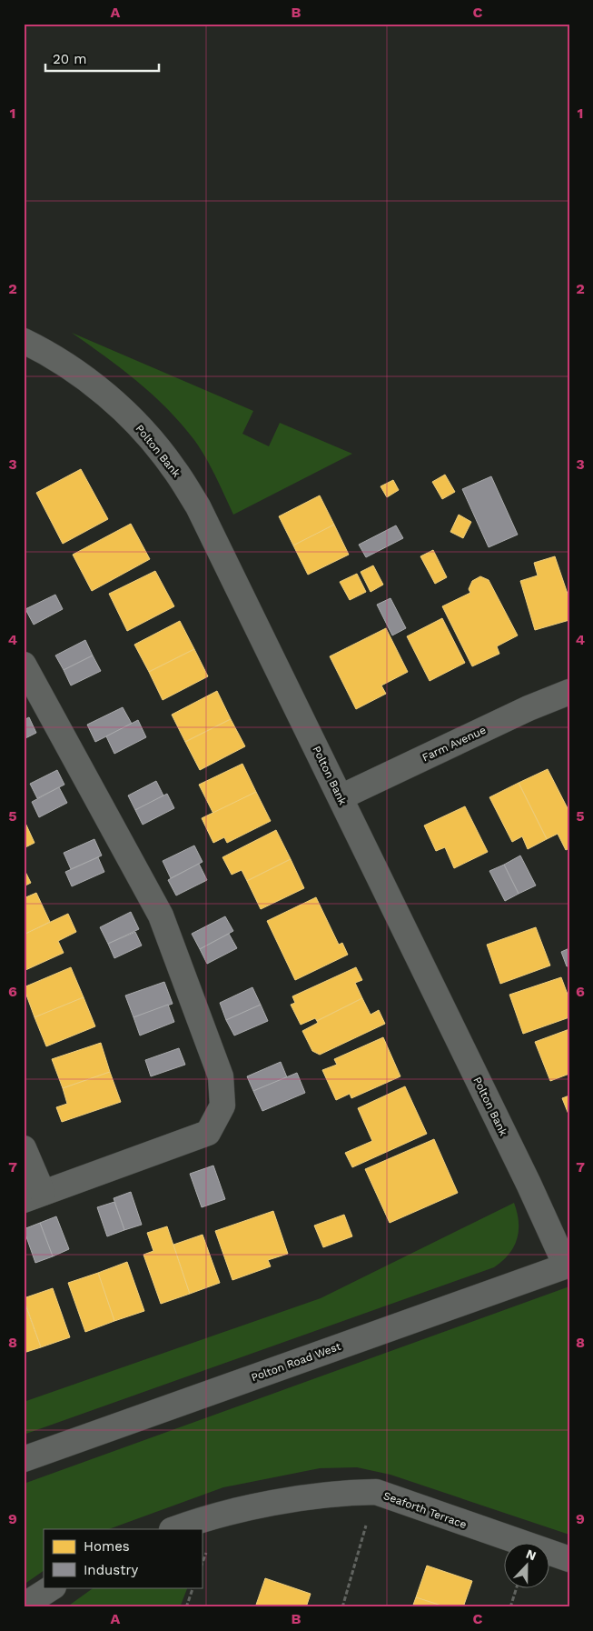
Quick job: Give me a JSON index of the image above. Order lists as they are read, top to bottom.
{
  "streets": {
    "street": [
      "Polton Bank",
      "Farm Avenue",
      "Polton Road West",
      "Seaforth Terrace"
    ]
  },
  "crossings": [
    ["Polton Bank", "Farm Avenue"],
    ["Polton Bank", "Polton Road West"]
  ],
  "legend": ["Homes", "Industry"],
  "scale_bar": "20 m",
  "north": "top",
  "grid": {
    "columns": ["A", "B", "C"],
    "rows": [
      "1",
      "2",
      "3",
      "4",
      "5",
      "6",
      "7",
      "8",
      "9"
    ]
  }
}
